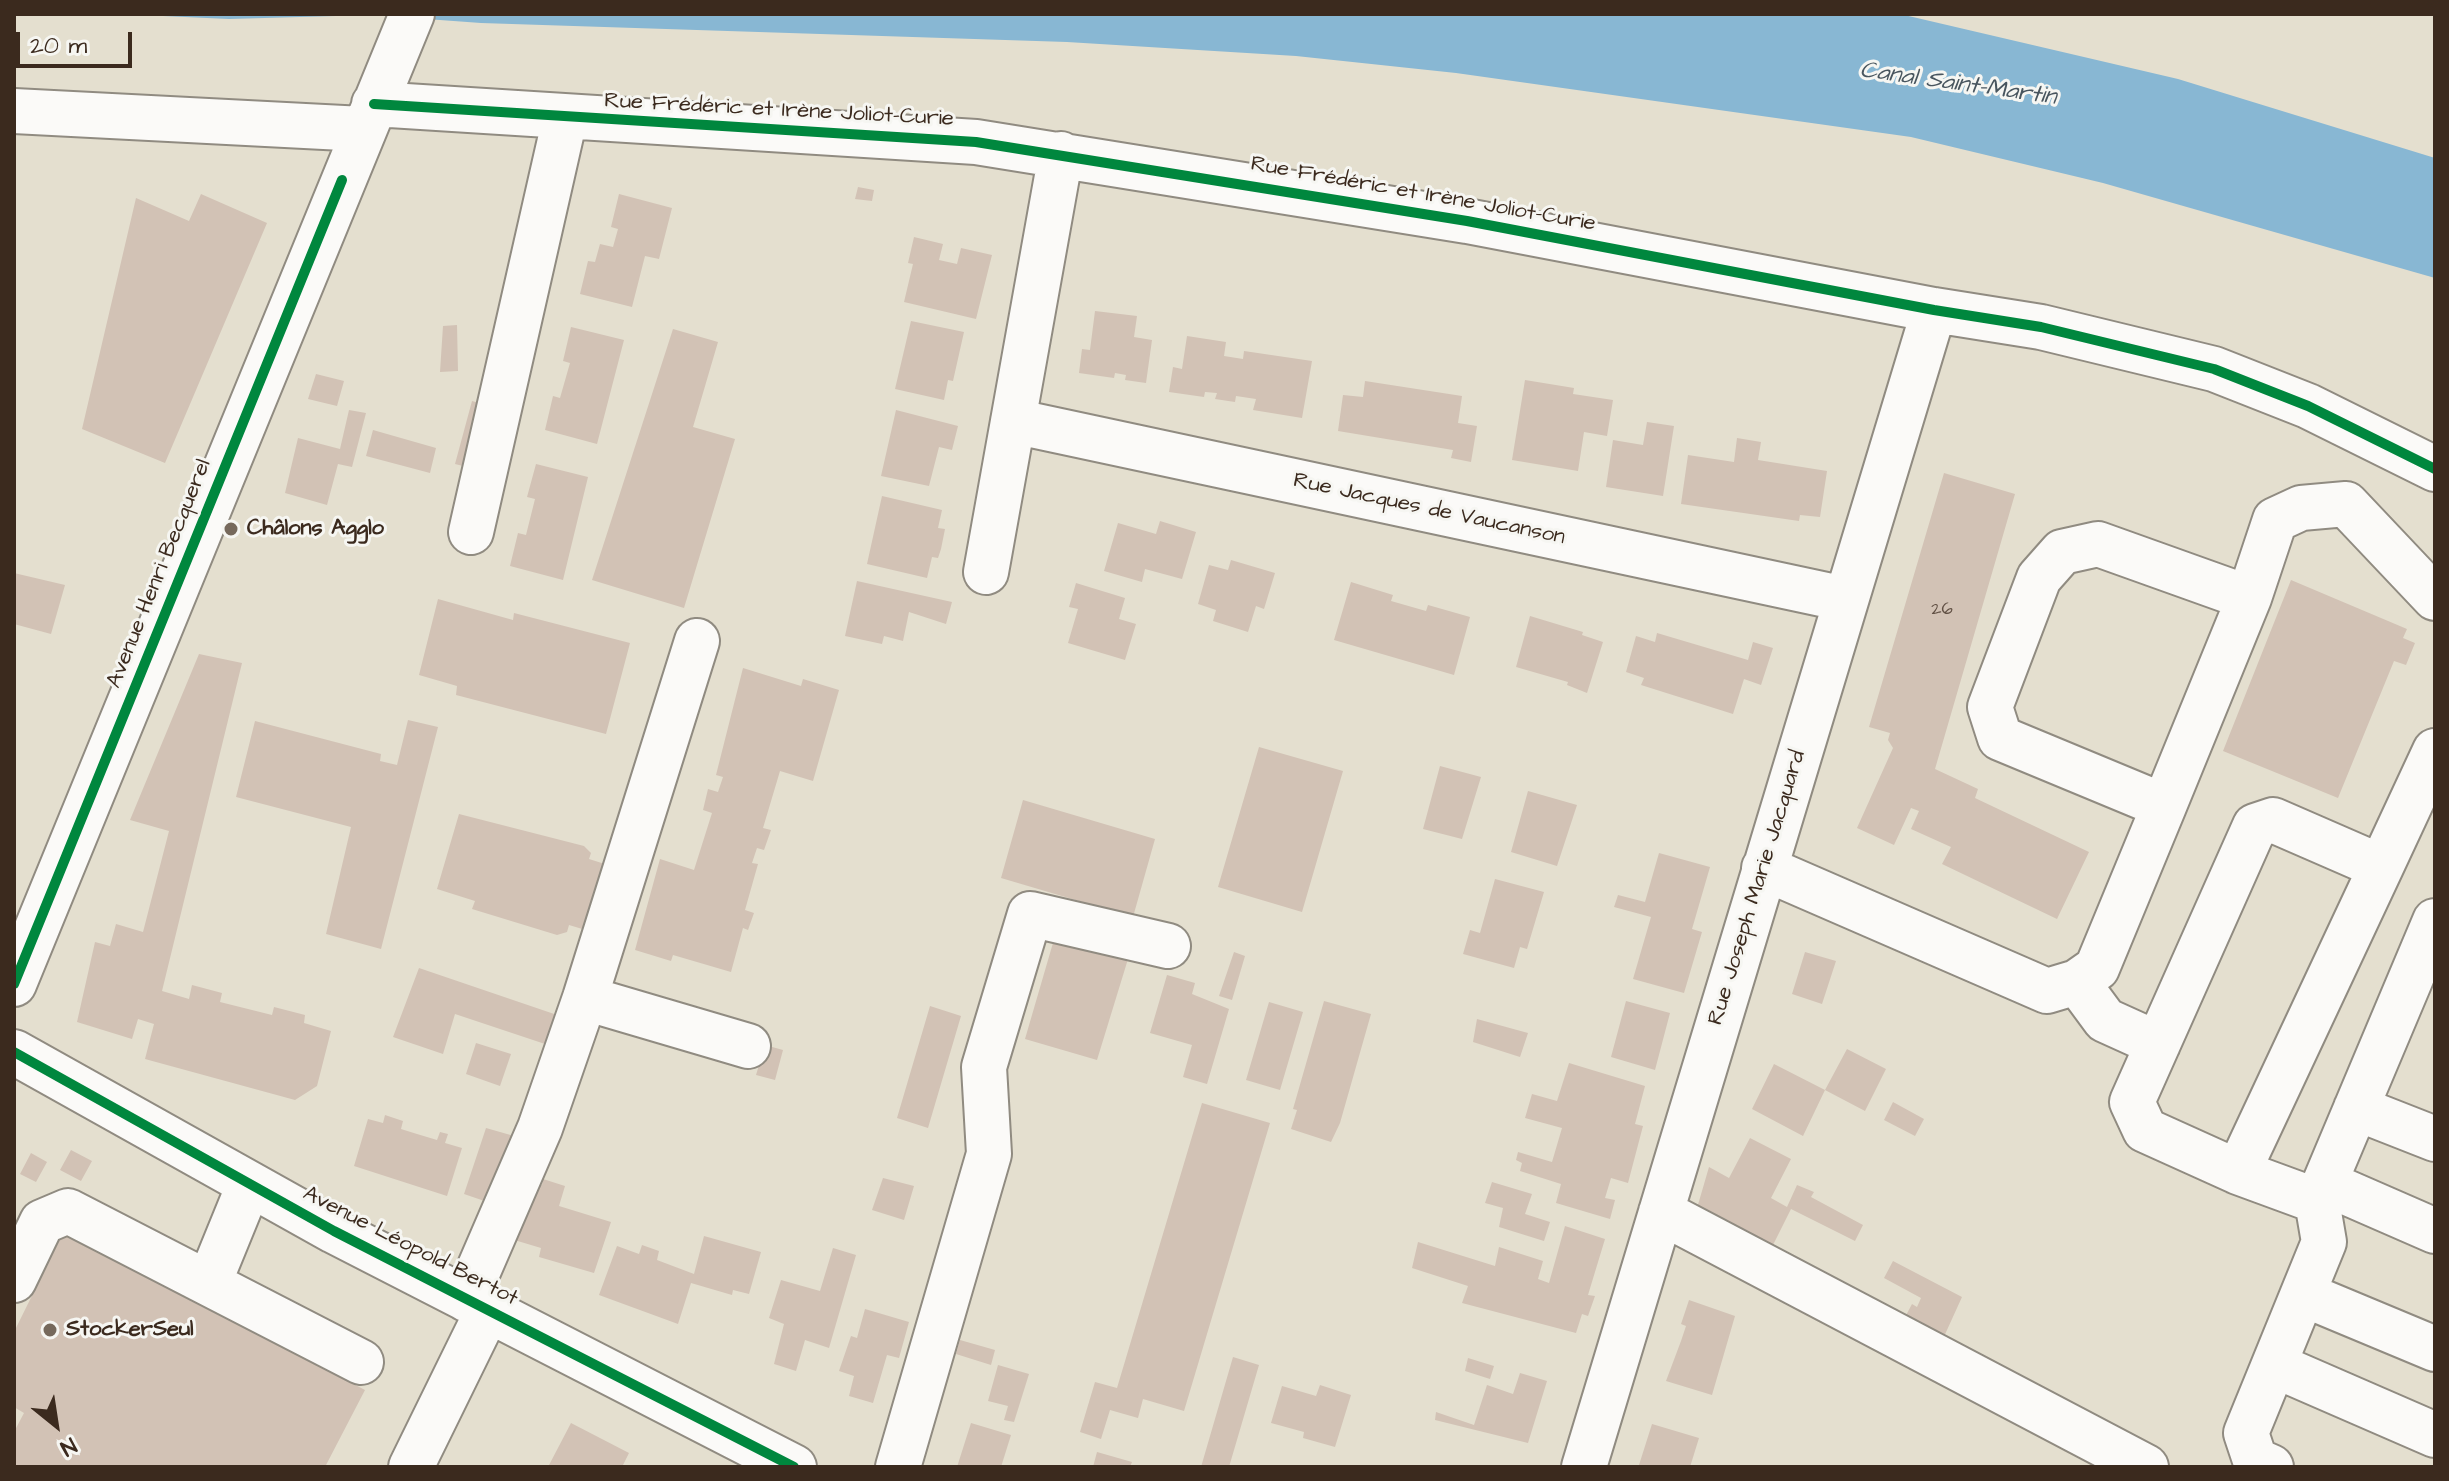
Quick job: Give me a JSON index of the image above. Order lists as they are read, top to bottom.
{
  "streets": {
    "street": [
      "Rue Frédéric et Irène Joliot-Curie",
      "Rue Jacques de Vaucanson",
      "Avenue Henri Becquerel",
      "Rue Joseph Marie Jacquard",
      "Avenue Léopold Bertot"
    ]
  },
  "crossings": [
    ["Rue Frédéric et Irène Joliot-Curie", "Avenue Henri Becquerel"],
    ["Rue Frédéric et Irène Joliot-Curie", "Rue Joseph Marie Jacquard"],
    ["Rue Jacques de Vaucanson", "Rue Joseph Marie Jacquard"]
  ],
  "water": ["Canal Saint-Martin"],
  "places": ["Châlons Agglo", "StockerSeul"],
  "house_numbers": ["26"],
  "scale_bar": "20 m",
  "north": "bottom right"
}
